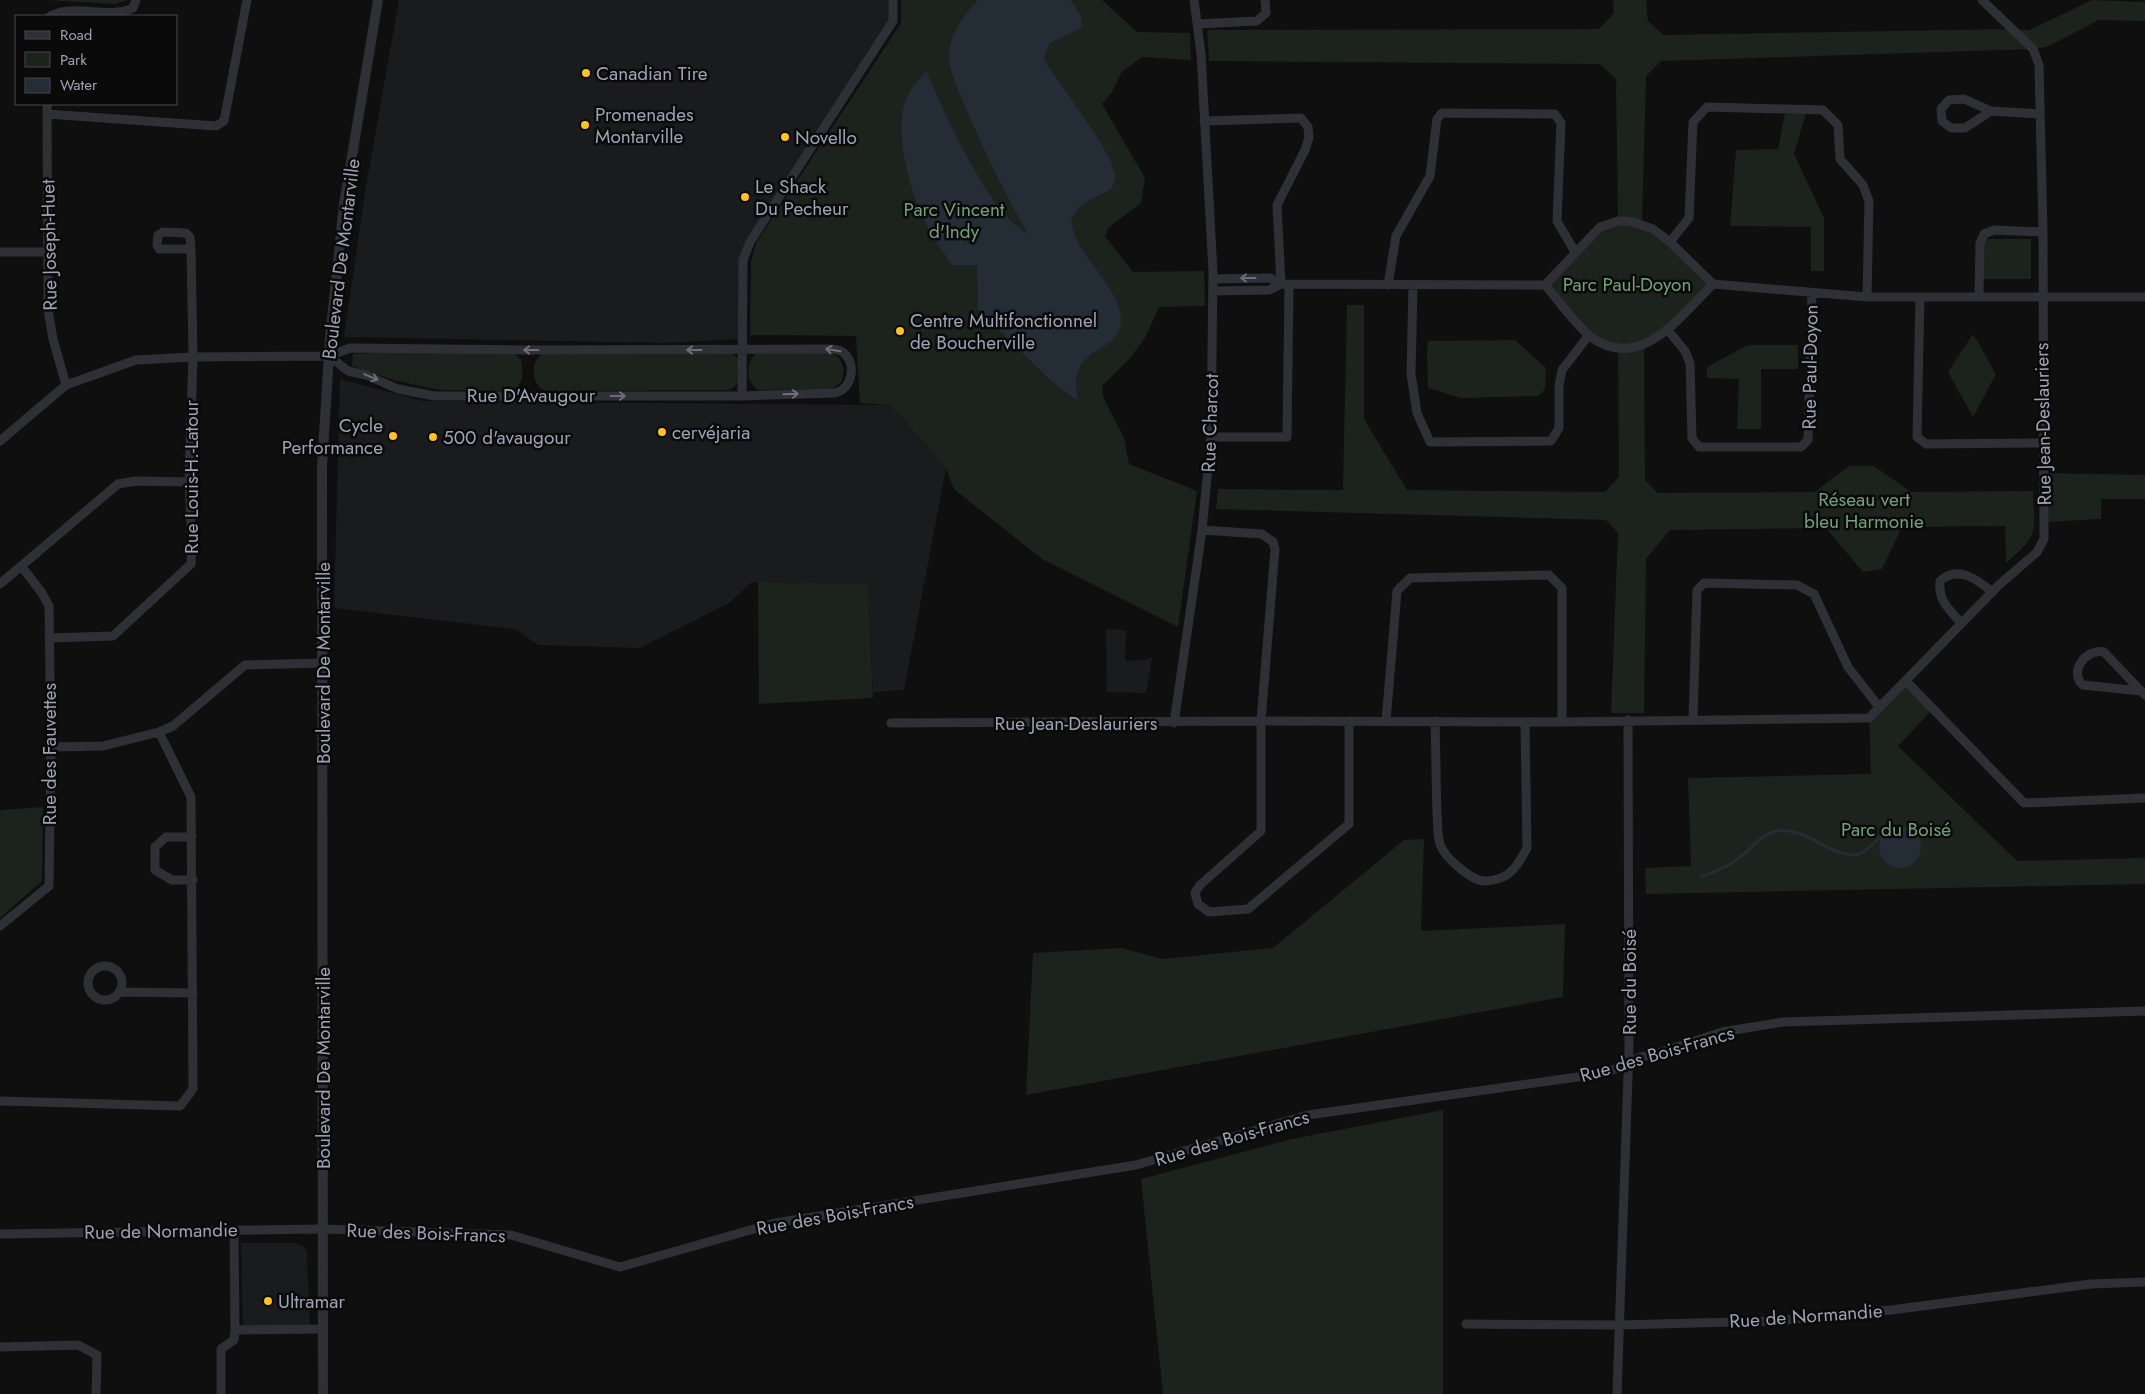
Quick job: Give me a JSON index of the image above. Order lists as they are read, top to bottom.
{
  "streets": {
    "street": [
      "Rue Joseph-Huet",
      "Boulevard De Montarville",
      "Rue Paul-Doyon",
      "Rue D'Avaugour",
      "Rue Charcot",
      "Rue Jean-Deslauriers",
      "Rue Louis-H.-Latour",
      "Rue des Fauvettes",
      "Rue du Boisé",
      "Rue des Bois-Francs",
      "Rue de Normandie"
    ]
  },
  "crossings": [
    ["Boulevard De Montarville", "Rue D'Avaugour"],
    ["Boulevard De Montarville", "Rue des Bois-Francs"],
    ["Boulevard De Montarville", "Rue de Normandie"],
    ["Rue Paul-Doyon", "Rue Jean-Deslauriers"],
    ["Rue Charcot", "Rue Jean-Deslauriers"],
    ["Rue Jean-Deslauriers", "Rue du Boisé"],
    ["Rue Louis-H.-Latour", "Rue des Fauvettes"],
    ["Rue du Boisé", "Rue des Bois-Francs"],
    ["Rue du Boisé", "Rue de Normandie"],
    ["Rue des Bois-Francs", "Rue de Normandie"]
  ],
  "parks": [
    "Parc Vincent d'Indy",
    "Parc Paul-Doyon",
    "Réseau vert bleu Harmonie",
    "Parc du Boisé"
  ],
  "places": [
    "Canadian Tire",
    "Promenades Montarville",
    "Novello",
    "Le Shack Du Pecheur",
    "Centre Multifonctionnel de Boucherville",
    "cervéjaria",
    "Cycle Performance",
    "500 d'avaugour",
    "Ultramar"
  ],
  "legend": ["Road", "Park", "Water"]
}
